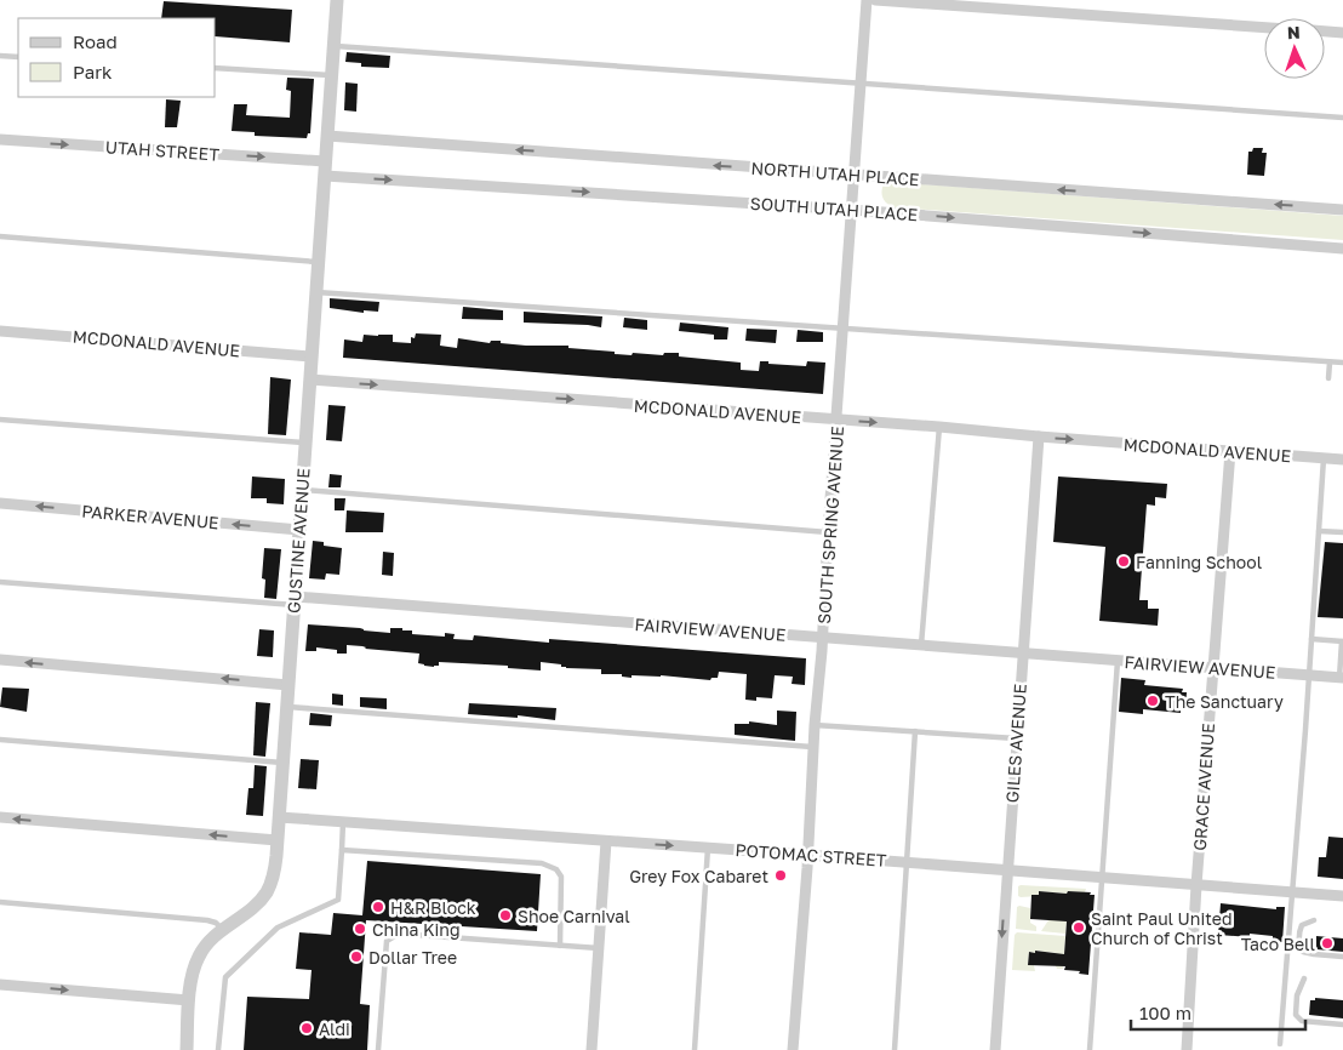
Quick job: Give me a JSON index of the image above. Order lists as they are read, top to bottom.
{
  "streets": {
    "street": [
      "UTAH STREET",
      "NORTH UTAH PLACE",
      "SOUTH UTAH PLACE",
      "MCDONALD AVENUE",
      "PARKER AVENUE",
      "SOUTH SPRING AVENUE",
      "GUSTINE AVENUE",
      "FAIRVIEW AVENUE",
      "GILES AVENUE",
      "GRACE AVENUE",
      "POTOMAC STREET"
    ]
  },
  "crossings": [
    ["UTAH STREET", "SOUTH UTAH PLACE"],
    ["UTAH STREET", "GUSTINE AVENUE"],
    ["NORTH UTAH PLACE", "SOUTH SPRING AVENUE"],
    ["NORTH UTAH PLACE", "GUSTINE AVENUE"],
    ["SOUTH UTAH PLACE", "SOUTH SPRING AVENUE"],
    ["SOUTH UTAH PLACE", "GUSTINE AVENUE"],
    ["MCDONALD AVENUE", "SOUTH SPRING AVENUE"],
    ["MCDONALD AVENUE", "GUSTINE AVENUE"],
    ["MCDONALD AVENUE", "GILES AVENUE"],
    ["MCDONALD AVENUE", "GRACE AVENUE"],
    ["PARKER AVENUE", "GUSTINE AVENUE"],
    ["SOUTH SPRING AVENUE", "FAIRVIEW AVENUE"],
    ["SOUTH SPRING AVENUE", "POTOMAC STREET"],
    ["GUSTINE AVENUE", "FAIRVIEW AVENUE"],
    ["GUSTINE AVENUE", "POTOMAC STREET"],
    ["FAIRVIEW AVENUE", "GILES AVENUE"],
    ["FAIRVIEW AVENUE", "GRACE AVENUE"],
    ["GILES AVENUE", "POTOMAC STREET"],
    ["GRACE AVENUE", "POTOMAC STREET"]
  ],
  "one_way": [
    "UTAH STREET",
    "NORTH UTAH PLACE",
    "SOUTH UTAH PLACE",
    "MCDONALD AVENUE",
    "PARKER AVENUE"
  ],
  "places": [
    "Fanning School",
    "The Sanctuary",
    "Grey Fox Cabaret",
    "H&R Block",
    "Shoe Carnival",
    "Saint Paul United Church of Christ",
    "China King",
    "Taco Bell",
    "Dollar Tree",
    "Aldi"
  ],
  "legend": ["Road", "Park"],
  "scale_bar": "100 m",
  "north": "top"
}
